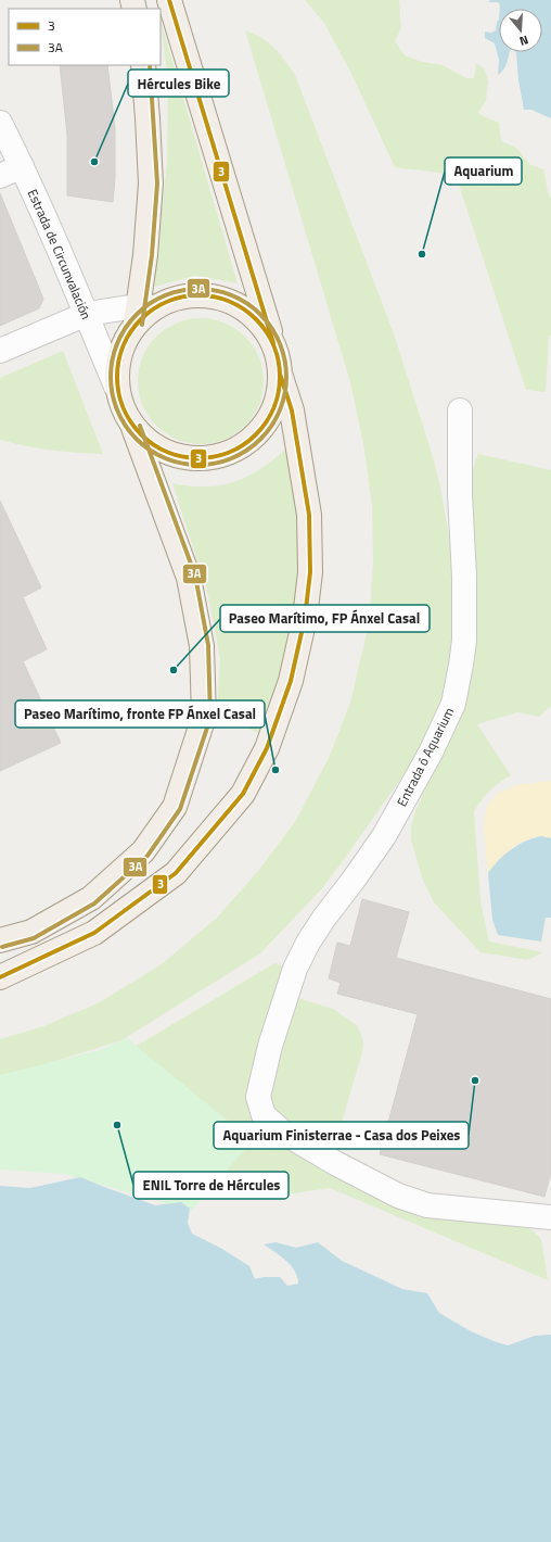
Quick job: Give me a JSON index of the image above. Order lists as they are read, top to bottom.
{
  "streets": {
    "street": ["Estrada de Circunvalación", "Entrada ó Aquarium"]
  },
  "places": [
    "Hércules Bike",
    "Aquarium",
    "Paseo Marítimo, FP Ánxel Casal",
    "Paseo Marítimo, fronte FP Ánxel Casal",
    "Aquarium Finisterrae - Casa dos Peixes",
    "ENIL Torre de Hércules"
  ],
  "lines": ["transit line 3", "transit line 3A"],
  "legend": ["3", "3A"],
  "north": "bottom"
}
